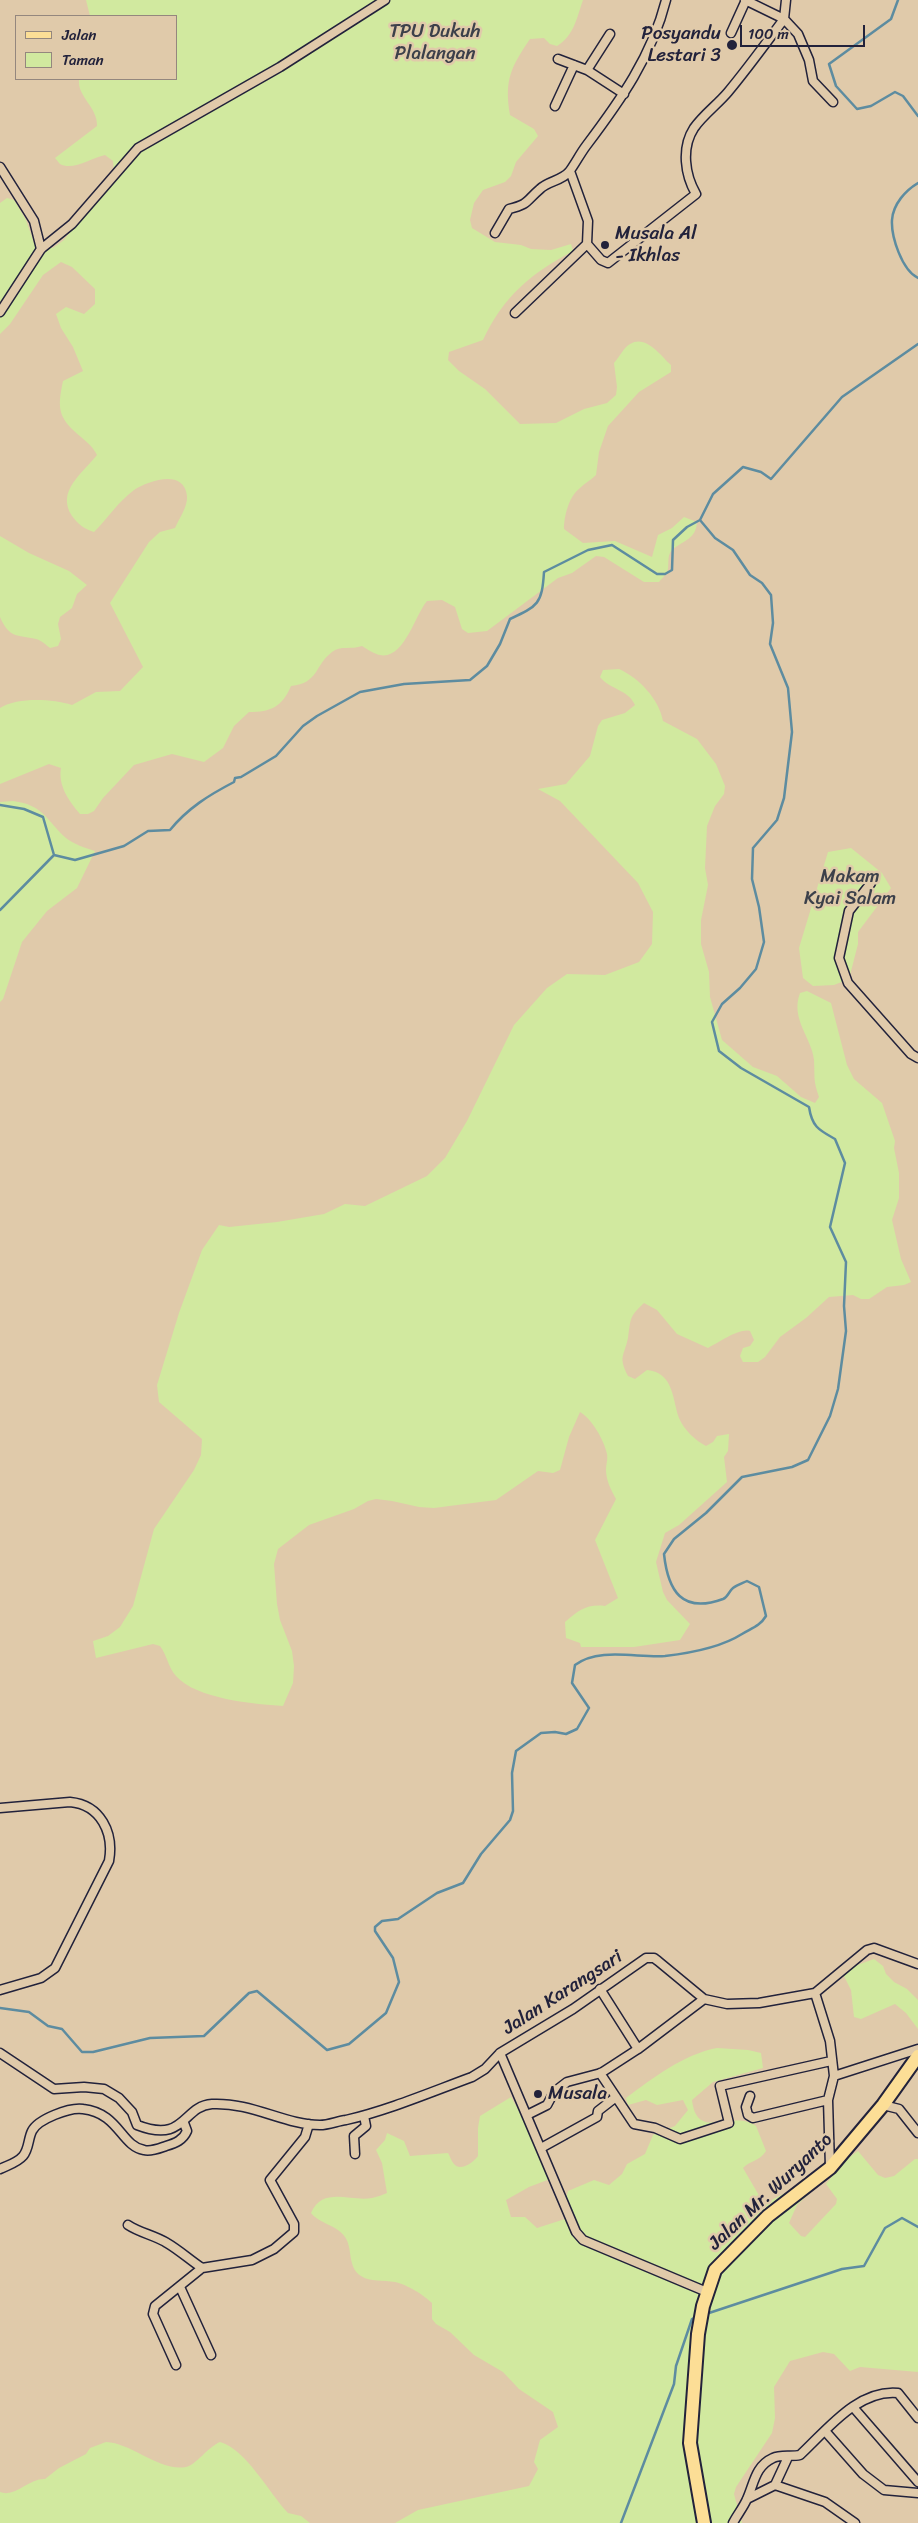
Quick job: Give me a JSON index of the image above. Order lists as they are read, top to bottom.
{
  "streets": {
    "main road": ["Jalan Mr. Wuryanto"],
    "street": ["Jalan Karangsari"]
  },
  "crossings": [
    ["Jalan Karangsari", "Jalan Mr. Wuryanto"]
  ],
  "parks": ["TPU Dukuh Plalangan", "Makam Kyai Salam"],
  "places": ["Posyandu Lestari 3", "Musala Al - Ikhlas", "Musala"],
  "legend": ["Jalan", "Taman"],
  "scale_bar": "100 m"
}
